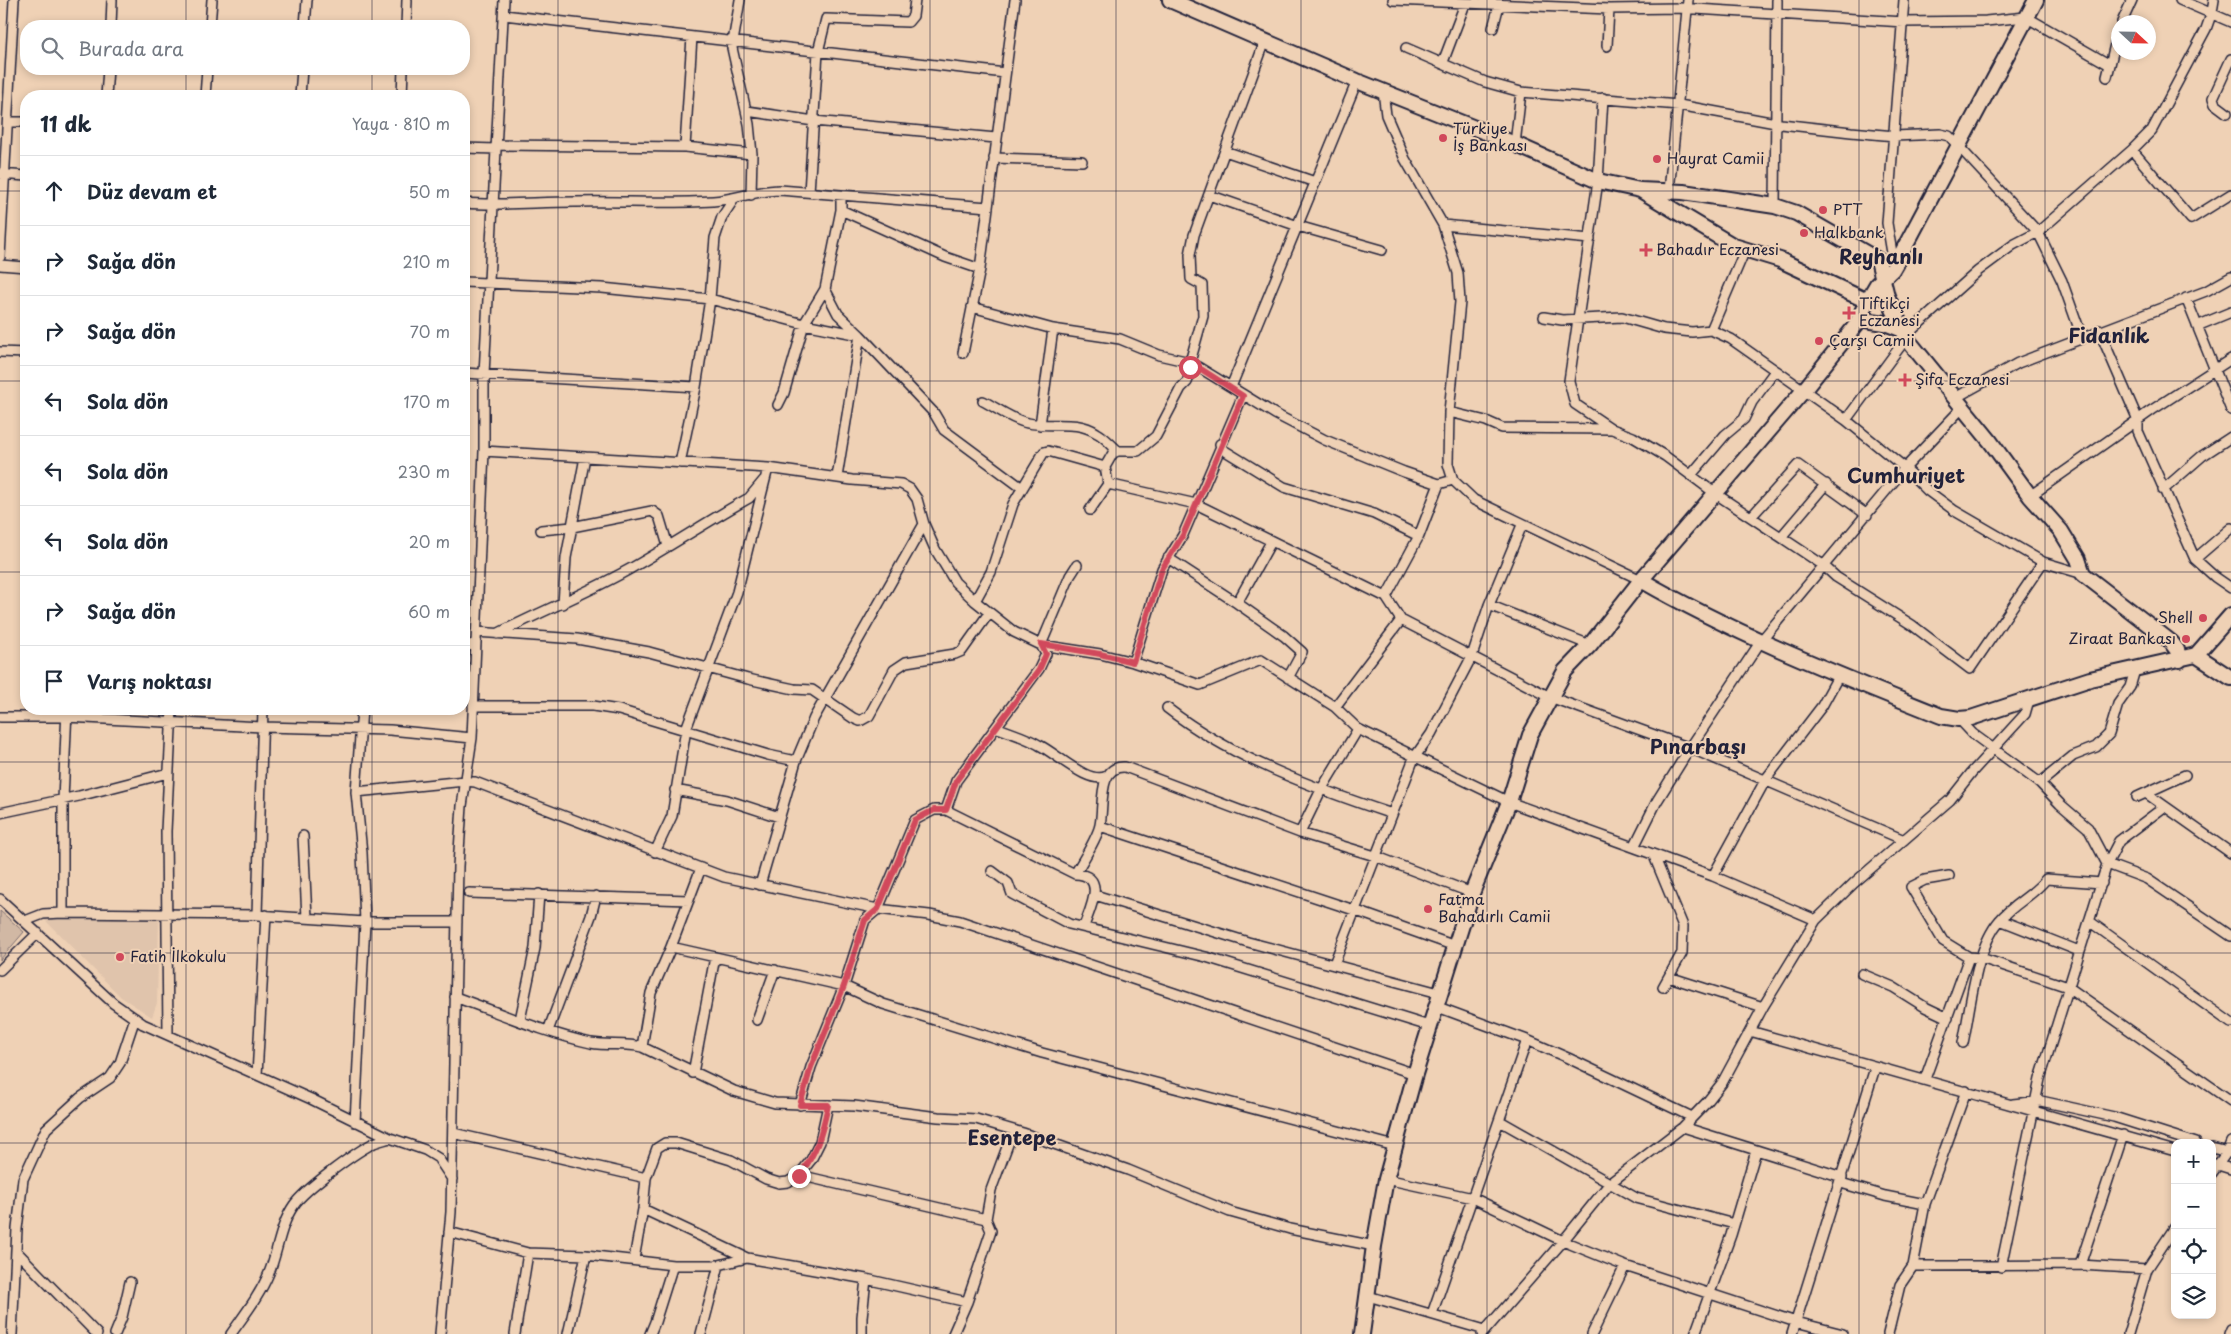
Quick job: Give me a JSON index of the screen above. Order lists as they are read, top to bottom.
{
  "districts": [
    "Reyhanlı",
    "Fidanlık",
    "Cumhuriyet",
    "Pınarbaşı",
    "Esentepe"
  ],
  "places": {
    "other": [
      "Türkiye İş Bankası",
      "Hayrat Camii",
      "PTT",
      "Halkbank",
      "Çarşı Camii",
      "Shell",
      "Ziraat Bankası",
      "Fatma Bahadırlı Camii",
      "Fatih İlkokulu"
    ],
    "health": ["Bahadır Eczanesi", "Tiftikçi Eczanesi", "Şifa Eczanesi"]
  },
  "north": "right",
  "page": {
    "search": "Burada ara",
    "heading": ["11 dk", "Yaya · 810 m"],
    "list": [
      ["Düz devam et", "50 m"],
      ["Sağa dön", "210 m"],
      ["Sağa dön", "70 m"],
      ["Sola dön", "170 m"],
      ["Sola dön", "230 m"],
      ["Sola dön", "20 m"],
      ["Sağa dön", "60 m"],
      "Varış noktası"
    ],
    "map_buttons": ["+", "−"]
  }
}
